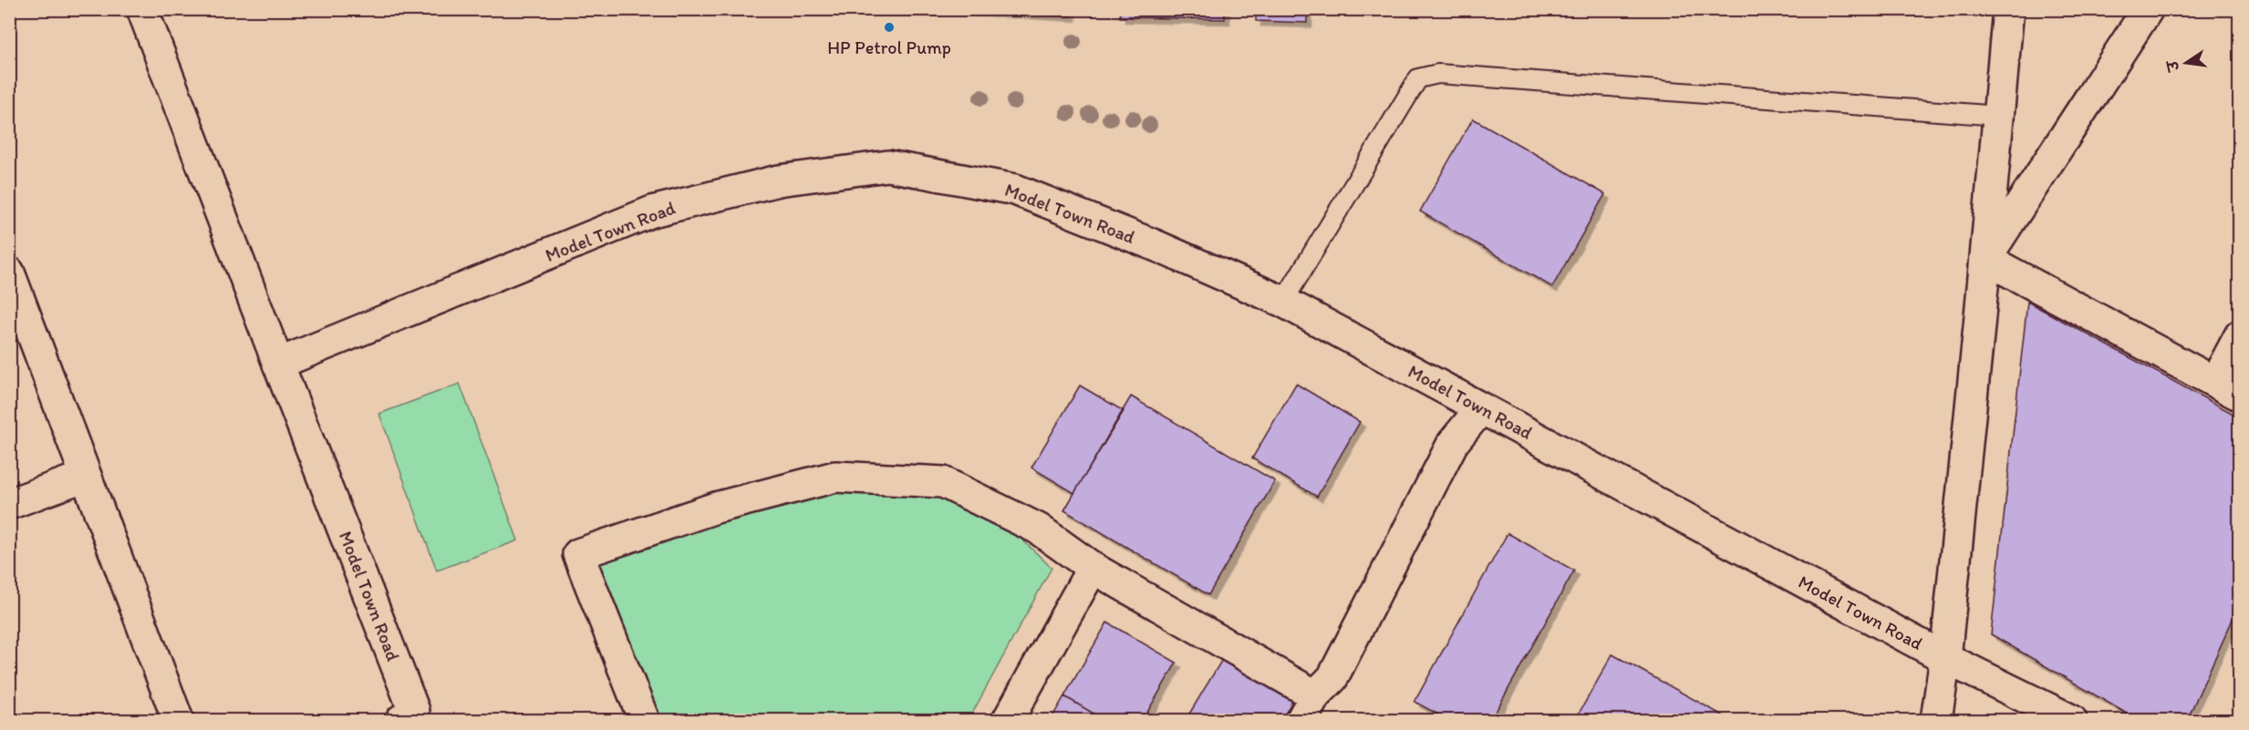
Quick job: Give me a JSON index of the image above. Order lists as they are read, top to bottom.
{
  "streets": {
    "street": ["Model Town Road"]
  },
  "places": ["HP Petrol Pump"],
  "north": "left"
}
